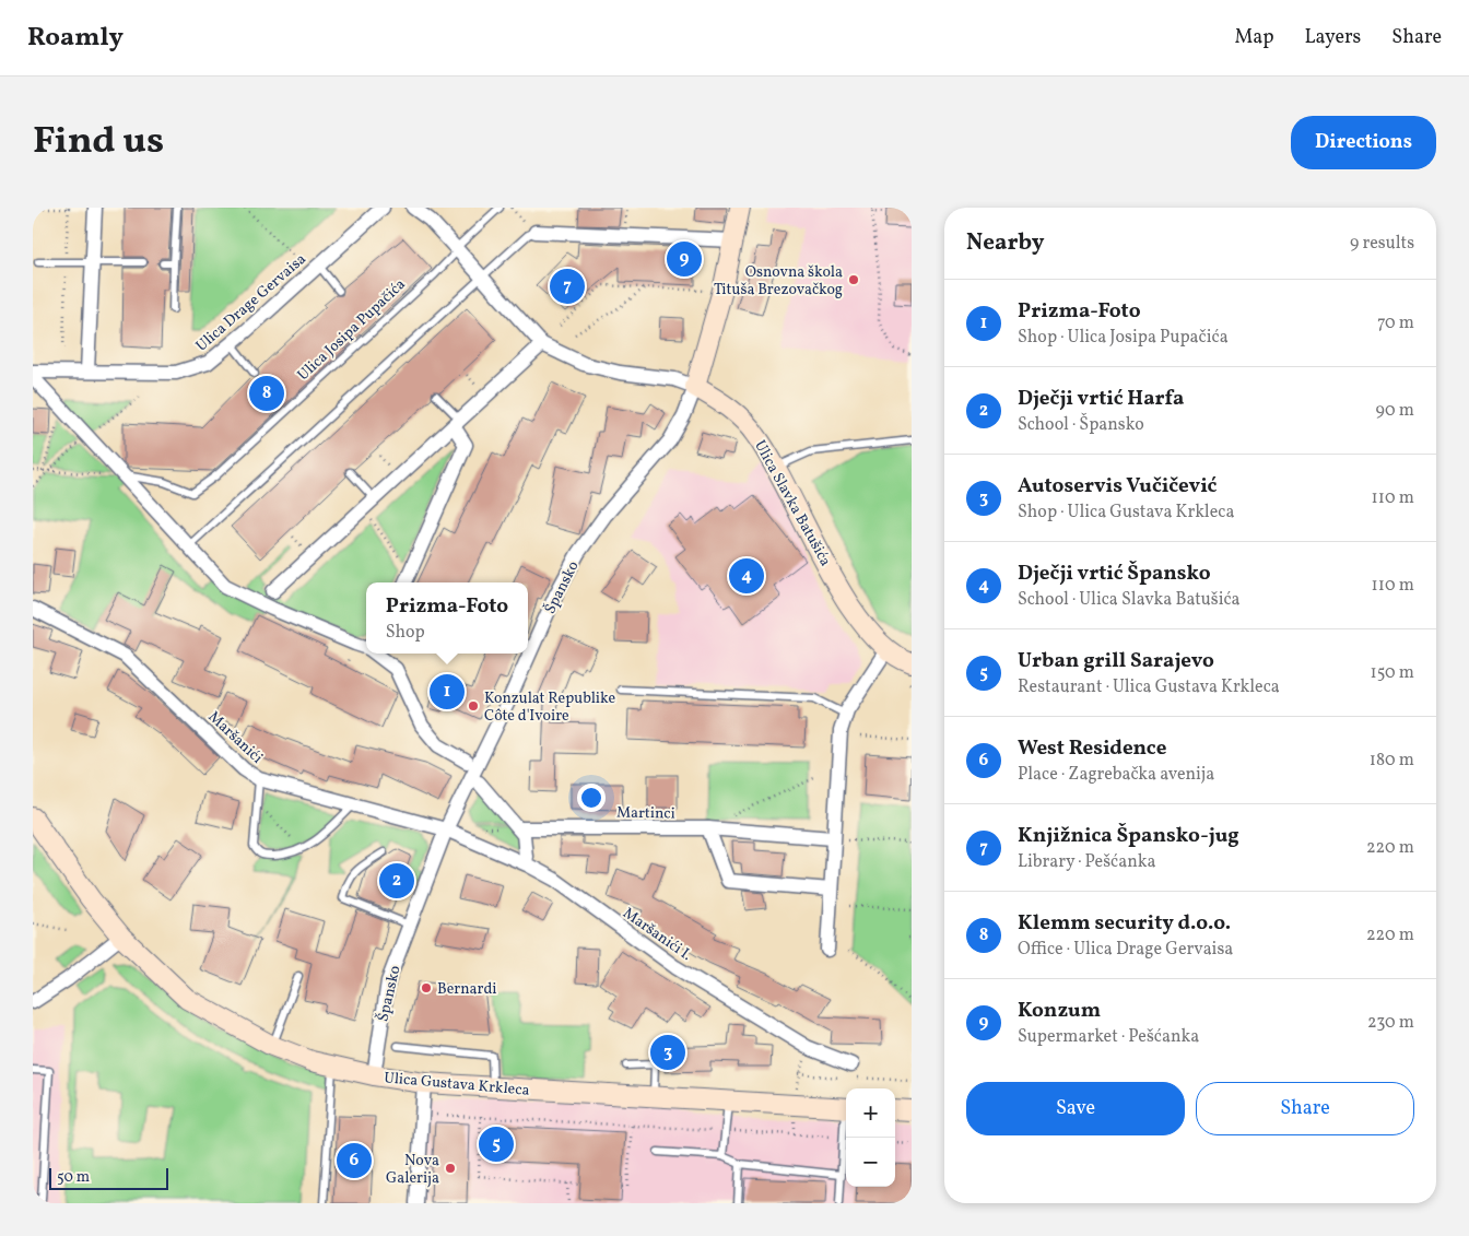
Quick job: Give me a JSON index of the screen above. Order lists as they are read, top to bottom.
{
  "streets": {
    "street": [
      "Ulica Drage Gervaisa",
      "Ulica Slavka Batušića",
      "Špansko",
      "Maršanići",
      "Martinci",
      "Maršanići I.",
      "Ulica Gustava Krkleca"
    ],
    "lane": ["Ulica Josipa Pupačića"]
  },
  "crossings": [
    ["Ulica Josipa Pupačića", "Ulica Slavka Batušića"],
    ["Ulica Slavka Batušića", "Špansko"],
    ["Špansko", "Maršanići"],
    ["Špansko", "Maršanići I."],
    ["Špansko", "Ulica Gustava Krkleca"],
    ["Maršanići", "Maršanići I."]
  ],
  "places": [
    "Osnovna škola Tituša Brezovačkog",
    "Konzulat Republike Côte d'Ivoire",
    "Bernardi",
    "Nova Galerija"
  ],
  "scale_bar": "50 m",
  "page": {
    "header": "Roamly",
    "nav": ["Map", "Layers", "Share"],
    "title": "Find us",
    "buttons": [
      "Directions",
      ["Save", "Share"]
    ],
    "heading": ["Nearby", "9 results"],
    "pins": [
      "9",
      "7",
      "8",
      "4",
      "1",
      "2",
      "3",
      "5",
      "6"
    ],
    "list": [
      {
        "mark": "1",
        "name": "Prizma-Foto",
        "note": "Shop · Ulica Josipa Pupačića",
        "value": "70 m"
      },
      {
        "mark": "2",
        "name": "Dječji vrtić Harfa",
        "note": "School · Špansko",
        "value": "90 m"
      },
      {
        "mark": "3",
        "name": "Autoservis Vučičević",
        "note": "Shop · Ulica Gustava Krkleca",
        "value": "110 m"
      },
      {
        "mark": "4",
        "name": "Dječji vrtić Špansko",
        "note": "School · Ulica Slavka Batušića",
        "value": "110 m"
      },
      {
        "mark": "5",
        "name": "Urban grill Sarajevo",
        "note": "Restaurant · Ulica Gustava Krkleca",
        "value": "150 m"
      },
      {
        "mark": "6",
        "name": "West Residence",
        "note": "Place · Zagrebačka avenija",
        "value": "180 m"
      },
      {
        "mark": "7",
        "name": "Knjižnica Špansko-jug",
        "note": "Library · Pešćanka",
        "value": "220 m"
      },
      {
        "mark": "8",
        "name": "Klemm security d.o.o.",
        "note": "Office · Ulica Drage Gervaisa",
        "value": "220 m"
      },
      {
        "mark": "9",
        "name": "Konzum",
        "note": "Supermarket · Pešćanka",
        "value": "230 m"
      }
    ],
    "popup": ["Prizma-Foto", "Shop"],
    "map_buttons": ["+", "−"],
    "scale": "50 m"
  }
}
